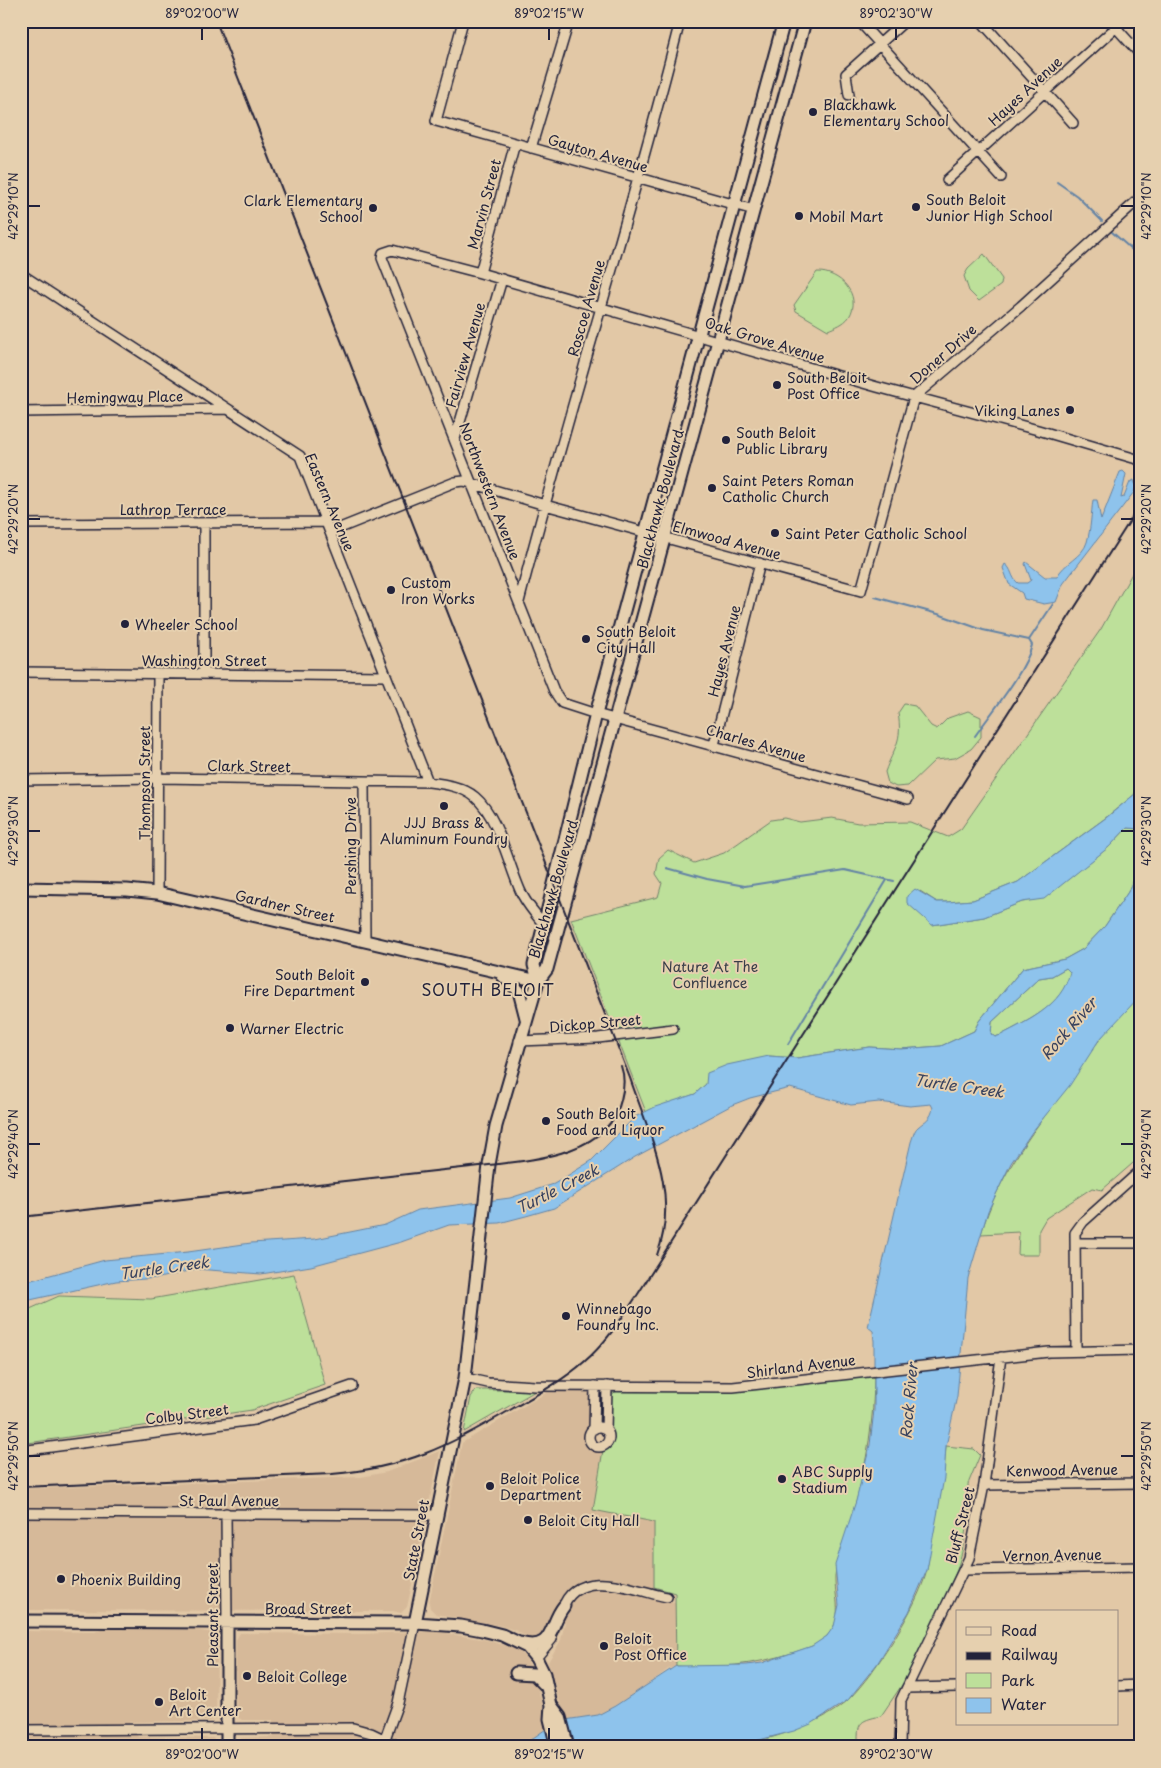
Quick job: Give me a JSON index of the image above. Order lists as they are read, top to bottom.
{
  "streets": {
    "main road": [
      "Blackhawk Boulevard",
      "Gardner Street",
      "State Street",
      "Broad Street",
      "Pleasant Street"
    ],
    "street": [
      "Hayes Avenue",
      "Gayton Avenue",
      "Marvin Street",
      "Roscoe Avenue",
      "Oak Grove Avenue",
      "Doner Drive",
      "Fairview Avenue",
      "Hemingway Place",
      "Northwestern Avenue",
      "Eastern Avenue",
      "Lathrop Terrace",
      "Elmwood Avenue",
      "Washington Street",
      "Charles Avenue",
      "Clark Street",
      "Thompson Street",
      "Pershing Drive",
      "Dickop Street",
      "Shirland Avenue",
      "Colby Street",
      "Kenwood Avenue",
      "St Paul Avenue",
      "Bluff Street",
      "Vernon Avenue"
    ]
  },
  "crossings": [
    ["Hayes Avenue", "Elmwood Avenue"],
    ["Hayes Avenue", "Charles Avenue"],
    ["Gayton Avenue", "Marvin Street"],
    ["Gayton Avenue", "Roscoe Avenue"],
    ["Gayton Avenue", "Blackhawk Boulevard"],
    ["Marvin Street", "Oak Grove Avenue"],
    ["Roscoe Avenue", "Oak Grove Avenue"],
    ["Roscoe Avenue", "Northwestern Avenue"],
    ["Roscoe Avenue", "Elmwood Avenue"],
    ["Oak Grove Avenue", "Doner Drive"],
    ["Oak Grove Avenue", "Fairview Avenue"],
    ["Oak Grove Avenue", "Northwestern Avenue"],
    ["Oak Grove Avenue", "Blackhawk Boulevard"],
    ["Doner Drive", "Elmwood Avenue"],
    ["Fairview Avenue", "Northwestern Avenue"],
    ["Hemingway Place", "Eastern Avenue"],
    ["Northwestern Avenue", "Blackhawk Boulevard"],
    ["Northwestern Avenue", "Elmwood Avenue"],
    ["Northwestern Avenue", "Charles Avenue"],
    ["Blackhawk Boulevard", "Elmwood Avenue"],
    ["Blackhawk Boulevard", "Charles Avenue"],
    ["Blackhawk Boulevard", "Clark Street"],
    ["Blackhawk Boulevard", "Gardner Street"],
    ["Blackhawk Boulevard", "Dickop Street"],
    ["Blackhawk Boulevard", "State Street"],
    ["Eastern Avenue", "Lathrop Terrace"],
    ["Eastern Avenue", "Washington Street"],
    ["Eastern Avenue", "Clark Street"],
    ["Washington Street", "Thompson Street"],
    ["Clark Street", "Thompson Street"],
    ["Clark Street", "Pershing Drive"],
    ["Thompson Street", "Gardner Street"],
    ["Pershing Drive", "Gardner Street"],
    ["Shirland Avenue", "Bluff Street"],
    ["Shirland Avenue", "State Street"],
    ["Kenwood Avenue", "Bluff Street"],
    ["St Paul Avenue", "State Street"],
    ["St Paul Avenue", "Pleasant Street"],
    ["Bluff Street", "Vernon Avenue"],
    ["State Street", "Broad Street"],
    ["Broad Street", "Pleasant Street"]
  ],
  "districts": ["SOUTH BELOIT"],
  "water": ["Rock River", "Turtle Creek"],
  "parks": ["Nature At The Confluence"],
  "places": [
    "Blackhawk Elementary School",
    "South Beloit Junior High School",
    "Clark Elementary School",
    "Mobil Mart",
    "South Beloit Post Office",
    "Viking Lanes",
    "South Beloit Public Library",
    "Saint Peters Roman Catholic Church",
    "Saint Peter Catholic School",
    "Custom Iron Works",
    "Wheeler School",
    "South Beloit City Hall",
    "JJJ Brass & Aluminum Foundry",
    "South Beloit Fire Department",
    "Warner Electric",
    "South Beloit Food and Liquor",
    "Winnebago Foundry Inc.",
    "ABC Supply Stadium",
    "Beloit Police Department",
    "Beloit City Hall",
    "Phoenix Building",
    "Beloit Post Office",
    "Beloit College",
    "Beloit Art Center"
  ],
  "legend": [
    "Road",
    "Railway",
    "Park",
    "Water"
  ],
  "coordinates": [
    "89°02'00\"W",
    "89°02'15\"W",
    "89°02'30\"W",
    "42°29'10\"N",
    "42°29'20\"N",
    "42°29'30\"N",
    "42°29'40\"N",
    "42°29'50\"N"
  ]
}
